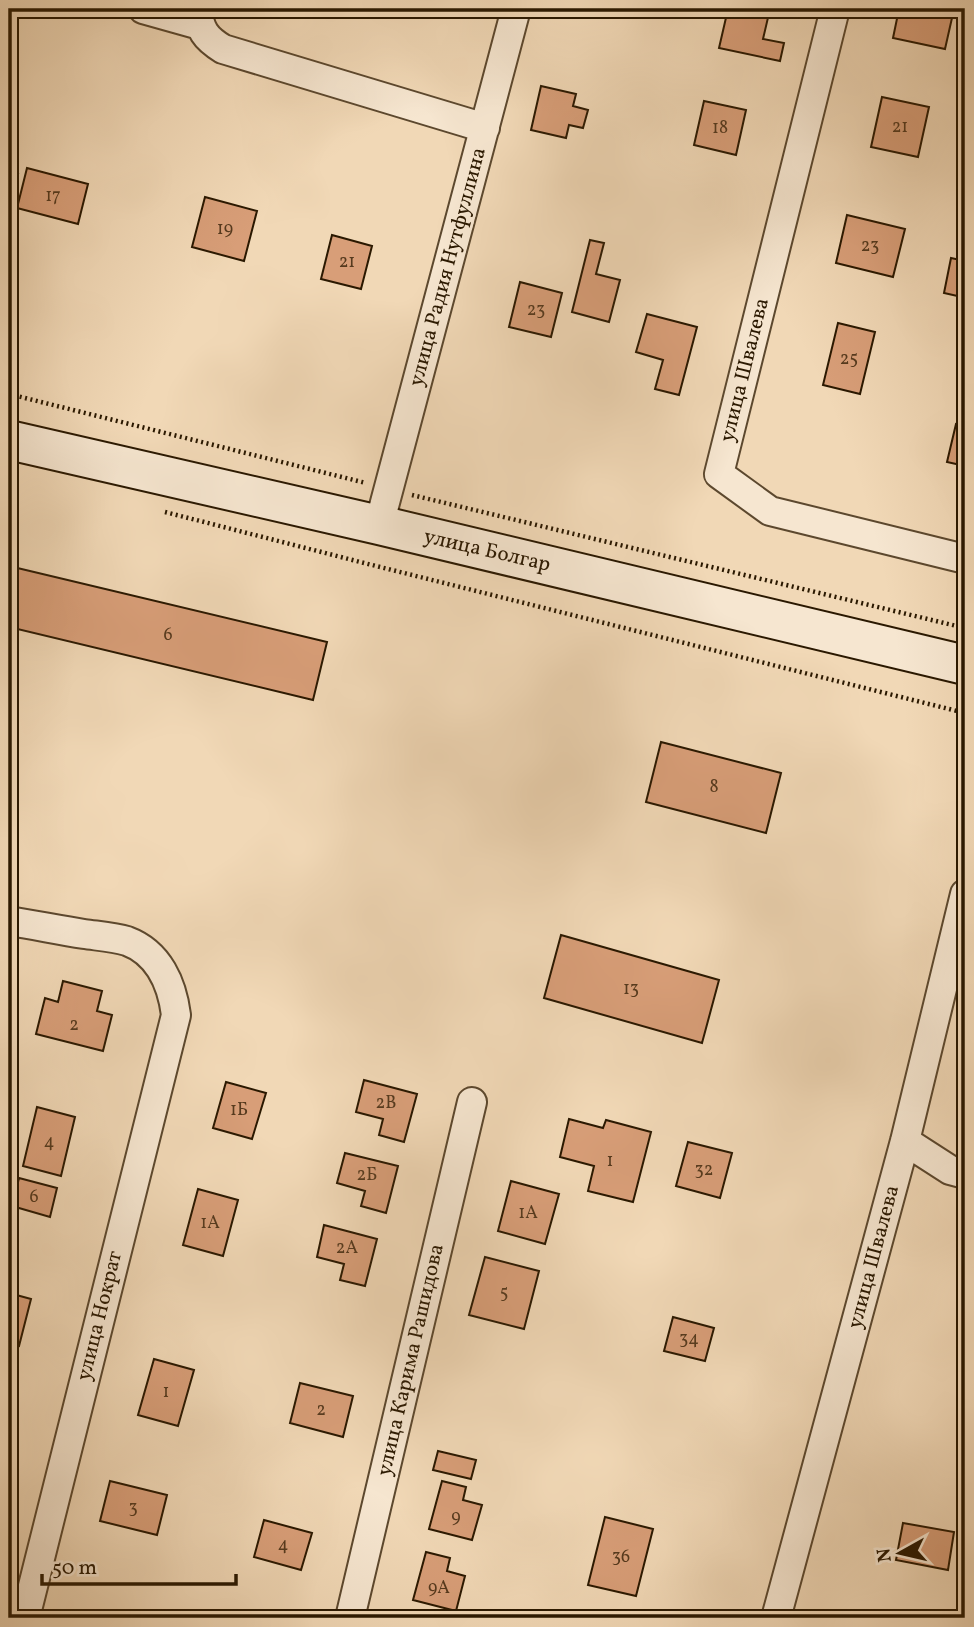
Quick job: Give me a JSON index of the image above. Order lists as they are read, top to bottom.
{
  "streets": {
    "street": [
      "улица Радия Нутфуллина",
      "улица Швалева",
      "улица Болгар",
      "улица Нократ",
      "улица Карима Рашидова"
    ]
  },
  "crossings": [
    ["улица Радия Нутфуллина", "улица Болгар"]
  ],
  "house_numbers": [
    "21",
    "18",
    "17",
    "19",
    "23",
    "21",
    "23",
    "25",
    "6",
    "8",
    "13",
    "2",
    "2В",
    "1Б",
    "4",
    "1",
    "32",
    "2Б",
    "6",
    "1А",
    "1А",
    "2А",
    "5",
    "34",
    "1",
    "2",
    "3",
    "9",
    "4",
    "36",
    "9А"
  ],
  "scale_bar": "50 m",
  "north": "left"
}
